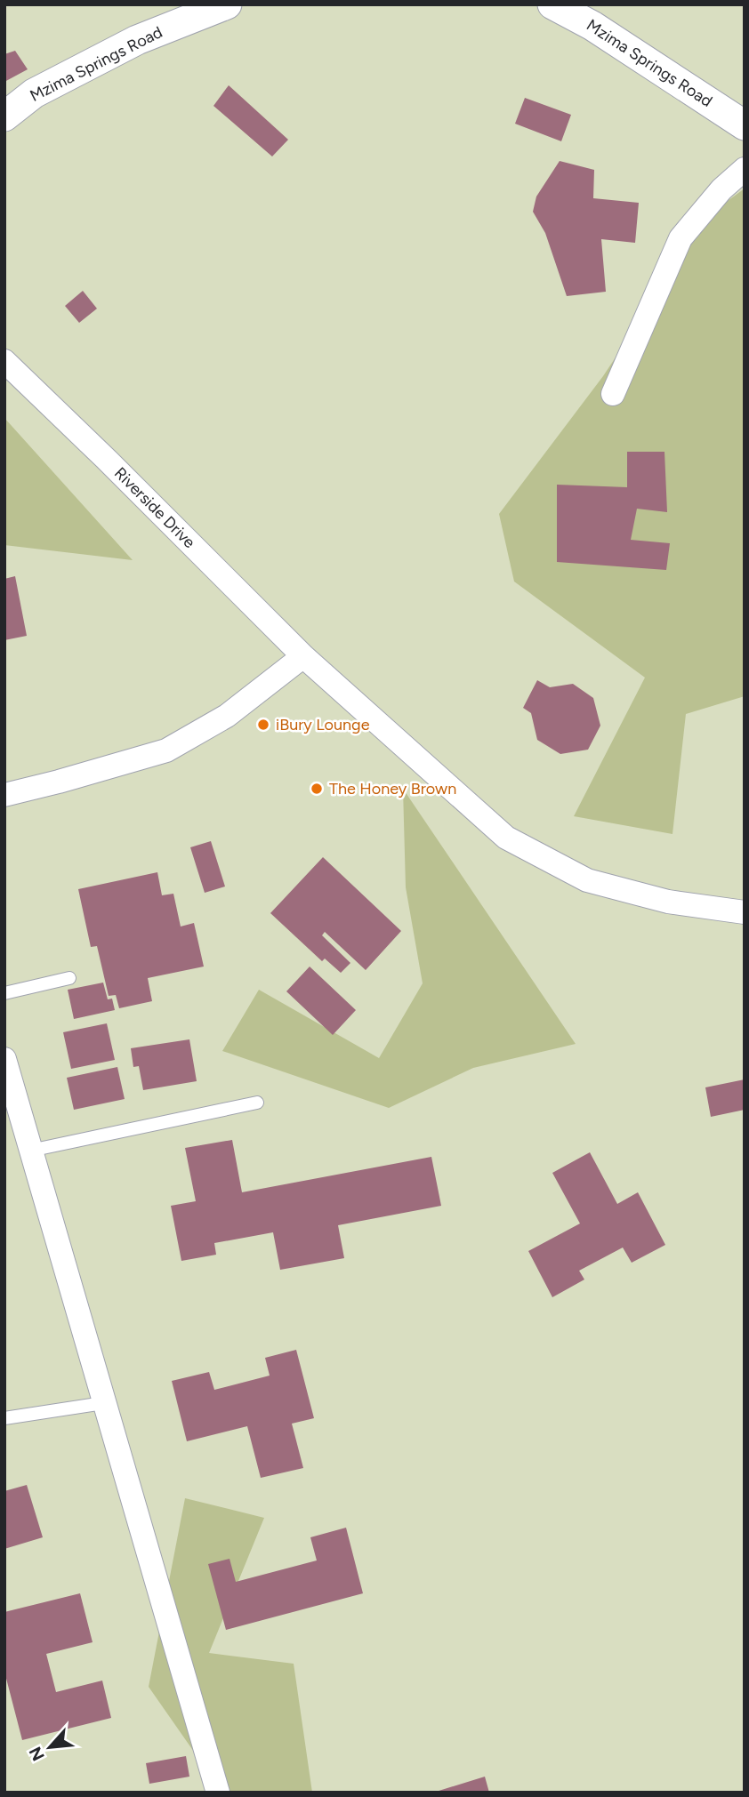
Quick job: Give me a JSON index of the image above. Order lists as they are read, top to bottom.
{
  "streets": {
    "street": ["Mzima Springs Road", "Riverside Drive"]
  },
  "places": ["iBury Lounge", "The Honey Brown"],
  "north": "bottom left"
}
